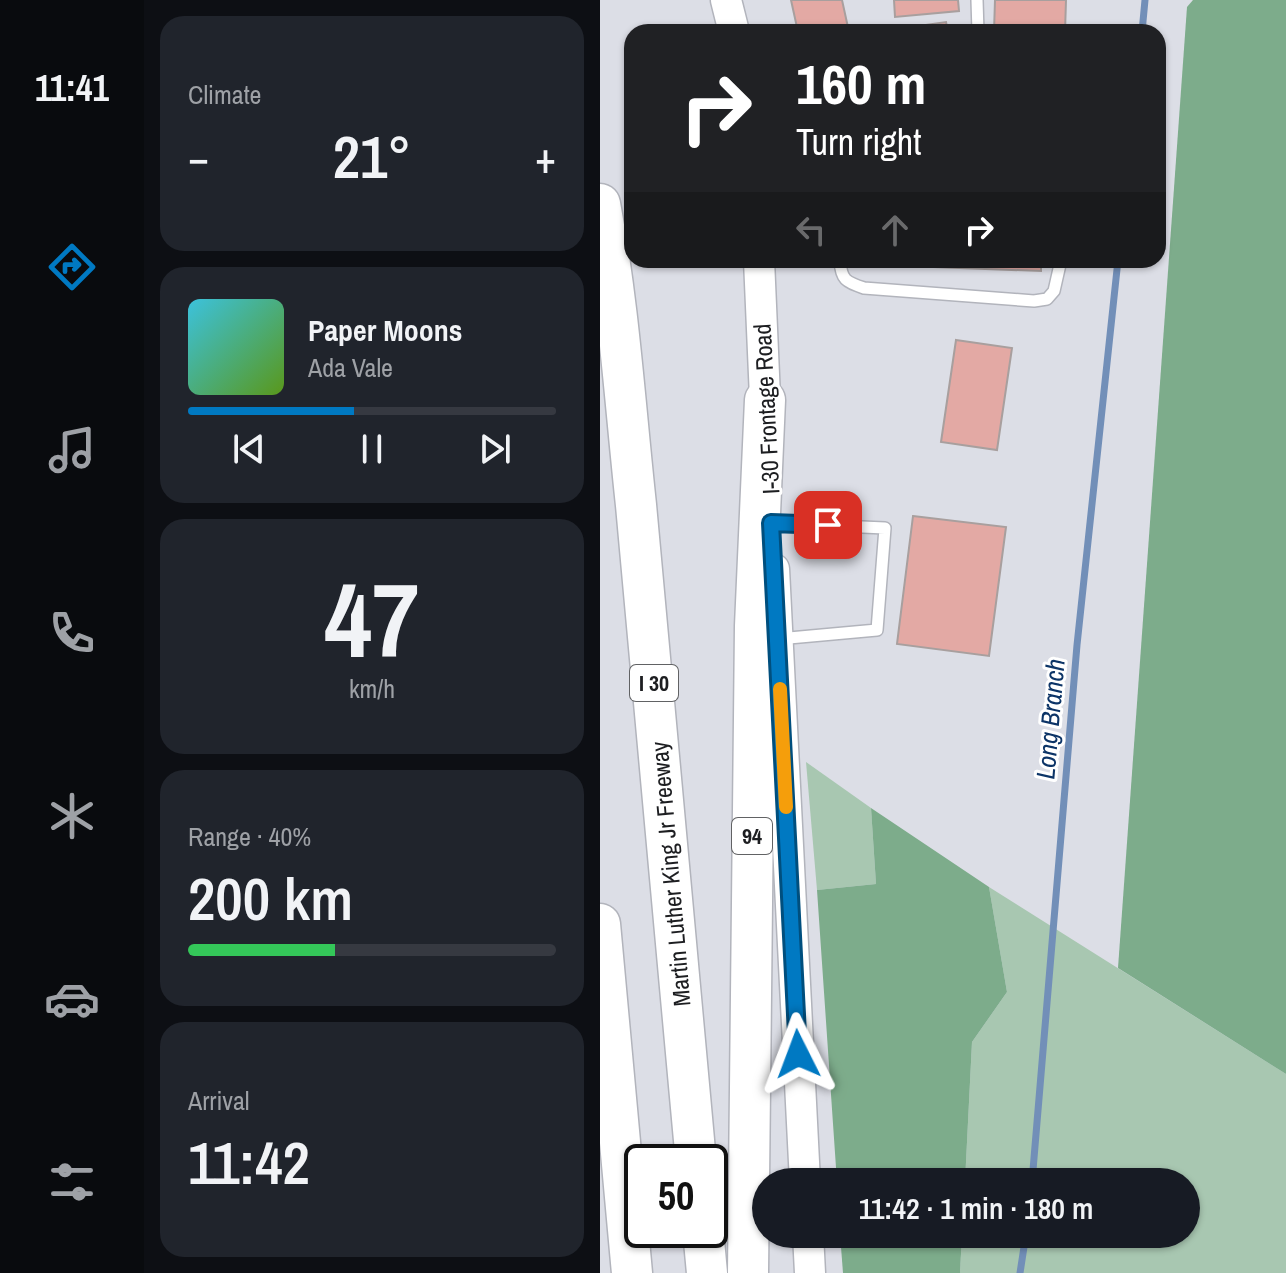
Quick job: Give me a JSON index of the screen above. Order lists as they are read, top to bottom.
{
  "streets": {
    "highway": ["I 30", "94", "Martin Luther King Jr Freeway"],
    "main road": ["I-30 Frontage Road"]
  },
  "crossings": [
    ["I-30 Frontage Road", "94"]
  ],
  "water": ["Long Branch"],
  "page": {
    "tabs": "11:41",
    "tile": [
      "Climate",
      ["47", "km/h"],
      ["Range · 40%", "200 km"],
      ["Arrival", "11:42"]
    ],
    "turn": ["160 m", "Turn right"],
    "heat": ["−", "21°", "+"],
    "song": ["Paper Moons", "Ada Vale"],
    "limit": "50",
    "trip": "11:42 · 1 min · 180 m"
  }
}
